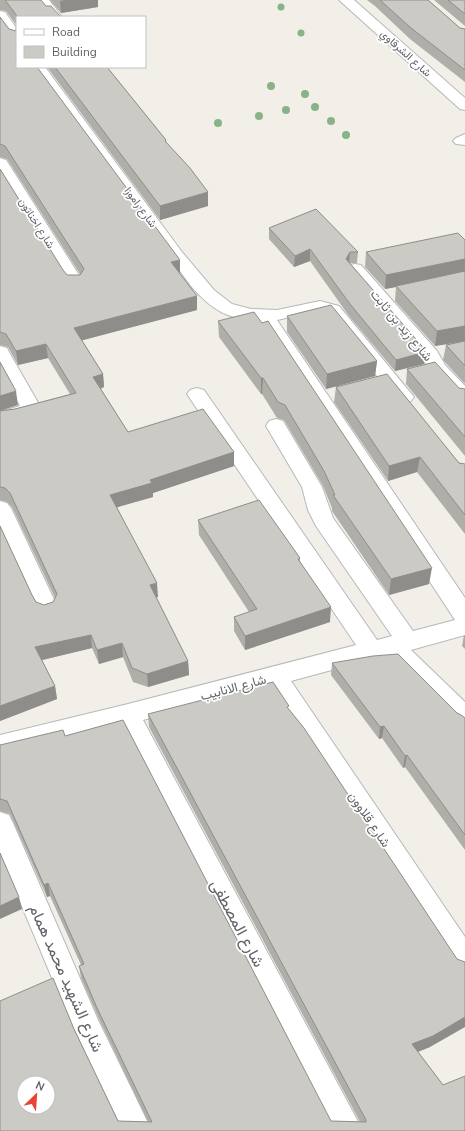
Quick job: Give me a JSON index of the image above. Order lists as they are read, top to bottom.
{
  "streets": {
    "street": [
      "شارع الشرقاوي",
      "شارع راموزا",
      "شارع اخناتون",
      "شارع زيد بن ثابت",
      "شارع الانابيب",
      "شارع قلاوون",
      "شارع المصطفى",
      "شارع الشهيد محمد همام"
    ]
  },
  "crossings": [
    ["شارع الانابيب", "شارع قلاوون"],
    ["شارع الانابيب", "شارع المصطفى"]
  ],
  "legend": ["Road", "Building"],
  "north": "top right"
}
